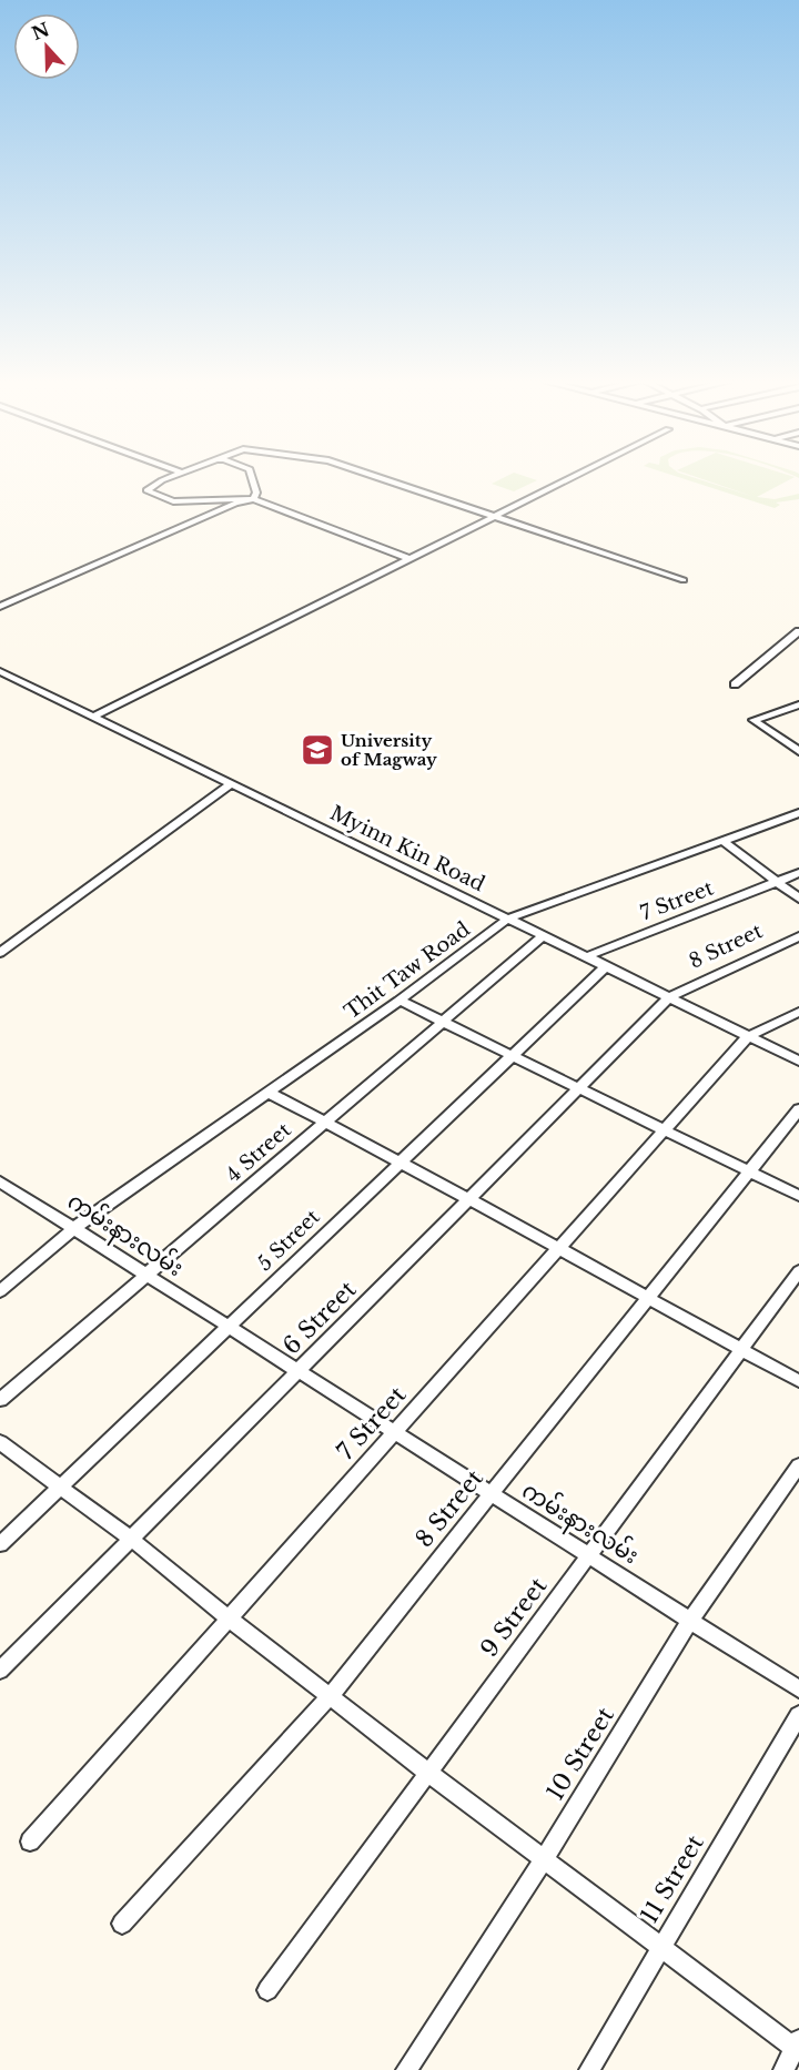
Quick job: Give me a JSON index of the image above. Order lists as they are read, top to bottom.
{
  "streets": {
    "street": [
      "Myinn Kin Road",
      "7 Street",
      "8 Street",
      "Thit Taw Road",
      "4 Street",
      "ကမ်းနားလမ်း",
      "5 Street",
      "6 Street",
      "9 Street",
      "10 Street",
      "11 Street"
    ]
  },
  "crossings": [
    ["Myinn Kin Road", "7 Street"],
    ["Myinn Kin Road", "8 Street"],
    ["Myinn Kin Road", "Thit Taw Road"],
    ["Myinn Kin Road", "4 Street"],
    ["Myinn Kin Road", "5 Street"],
    ["Myinn Kin Road", "6 Street"],
    ["7 Street", "ကမ်းနားလမ်း"],
    ["8 Street", "ကမ်းနားလမ်း"],
    ["8 Street", "6 Street"],
    ["Thit Taw Road", "ကမ်းနားလမ်း"],
    ["4 Street", "ကမ်းနားလမ်း"],
    ["ကမ်းနားလမ်း", "5 Street"],
    ["ကမ်းနားလမ်း", "6 Street"],
    ["ကမ်းနားလမ်း", "9 Street"],
    ["ကမ်းနားလမ်း", "10 Street"]
  ],
  "places": {
    "school or university": ["University of Magway"]
  },
  "north": "top"
}
